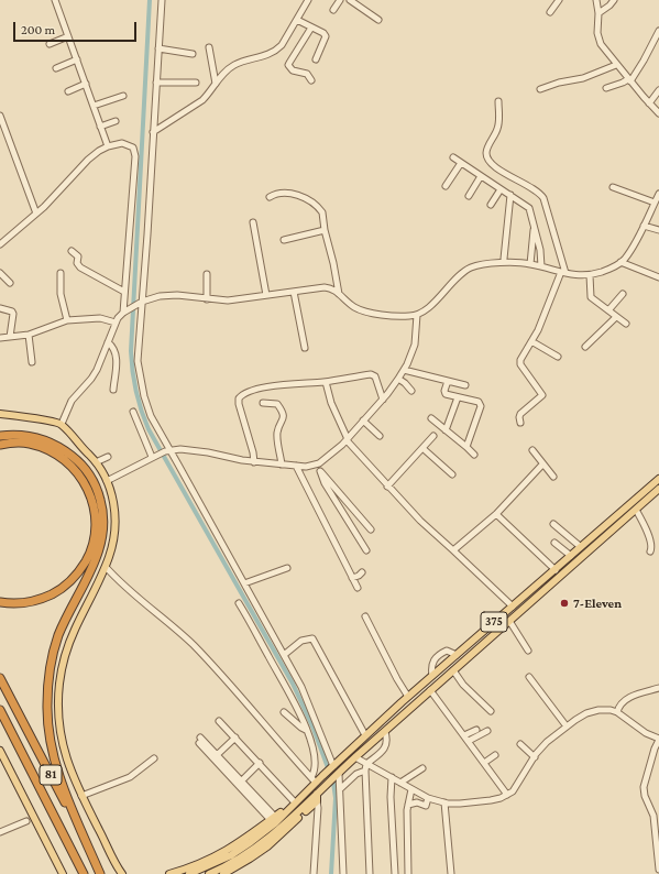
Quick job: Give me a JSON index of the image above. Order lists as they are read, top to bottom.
{
  "streets": {
    "highway": ["81"],
    "main road": ["375"]
  },
  "places": ["7-Eleven"],
  "scale_bar": "200 m"
}
